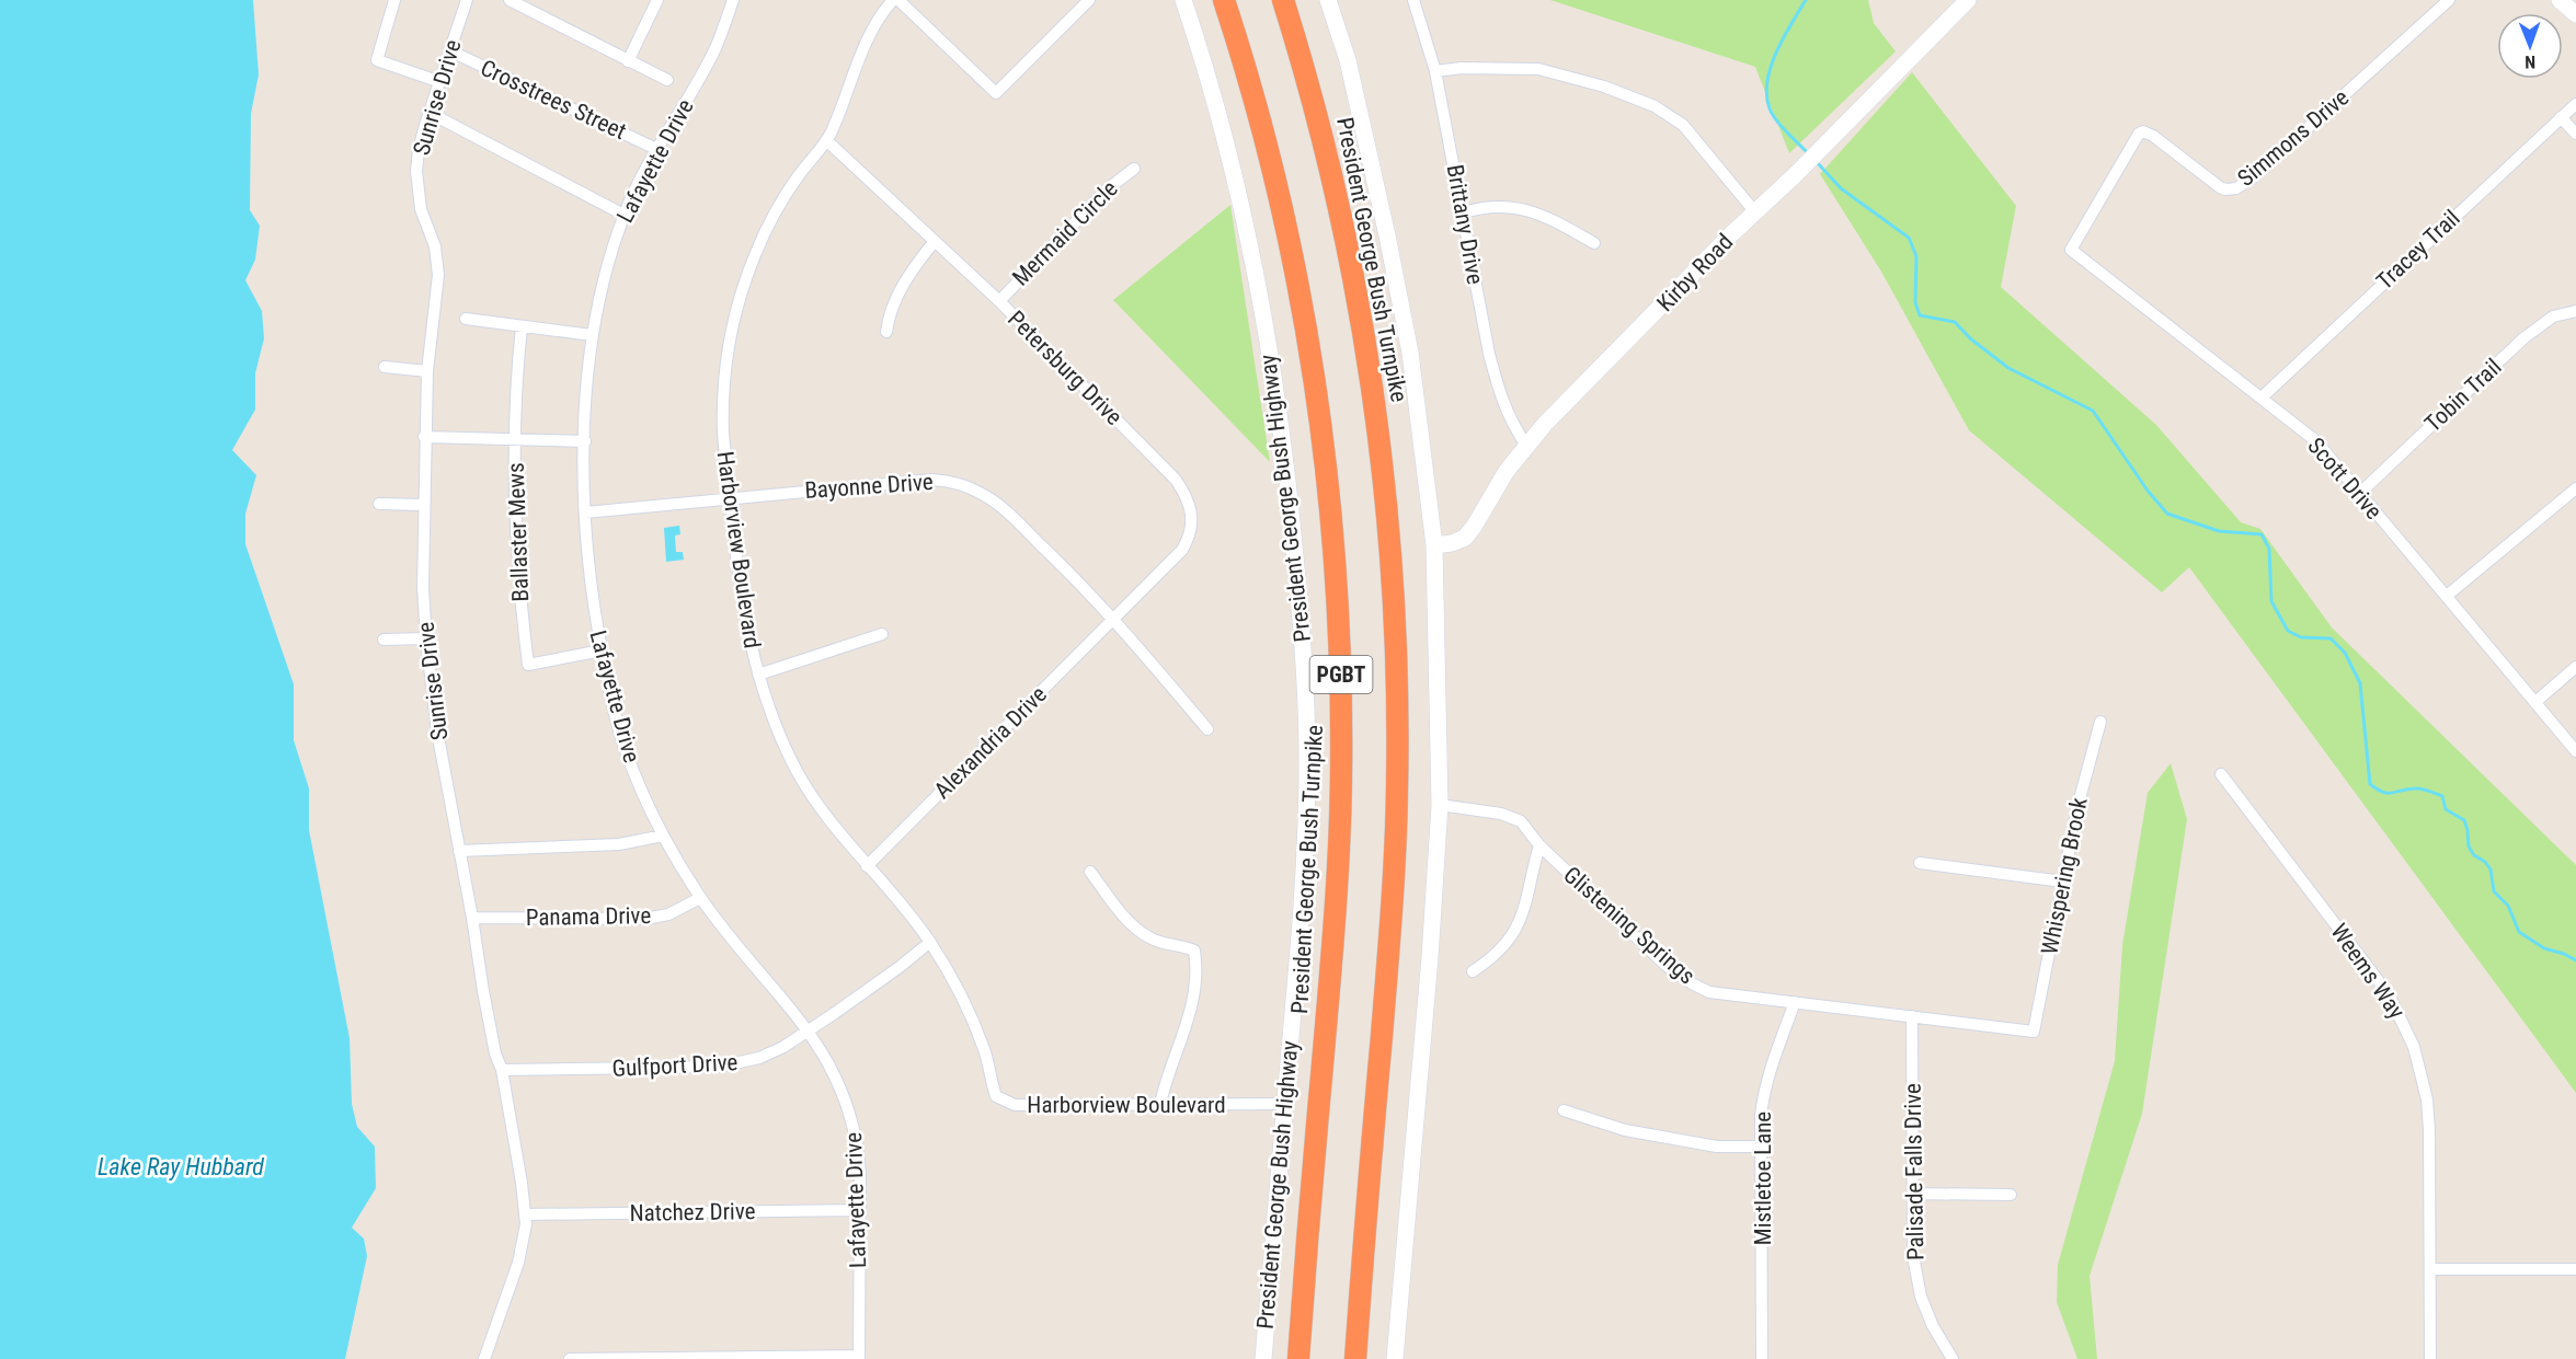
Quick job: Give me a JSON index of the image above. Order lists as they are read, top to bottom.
{
  "streets": {
    "highway": ["President George Bush Turnpike", "PGBT"],
    "main road": ["Kirby Road", "President George Bush Highway"],
    "street": [
      "Sunrise Drive",
      "Crosstrees Street",
      "Simmons Drive",
      "Lafayette Drive",
      "Brittany Drive",
      "Mermaid Circle",
      "Tracey Trail",
      "Petersburg Drive",
      "Tobin Trail",
      "Scott Drive",
      "Bayonne Drive",
      "Ballaster Mews",
      "Harborview Boulevard",
      "Alexandria Drive",
      "Whispering Brook",
      "Panama Drive",
      "Glistening Springs",
      "Weems Way",
      "Gulfport Drive",
      "Palisade Falls Drive",
      "Mistletoe Lane",
      "Natchez Drive"
    ]
  },
  "crossings": [
    ["Sunrise Drive", "Crosstrees Street"],
    ["Sunrise Drive", "Panama Drive"],
    ["Sunrise Drive", "Gulfport Drive"],
    ["Sunrise Drive", "Natchez Drive"],
    ["Crosstrees Street", "Lafayette Drive"],
    ["Simmons Drive", "Scott Drive"],
    ["Lafayette Drive", "Bayonne Drive"],
    ["Lafayette Drive", "Ballaster Mews"],
    ["Lafayette Drive", "Panama Drive"],
    ["Lafayette Drive", "Gulfport Drive"],
    ["Lafayette Drive", "Natchez Drive"],
    ["Brittany Drive", "Kirby Road"],
    ["Mermaid Circle", "Petersburg Drive"],
    ["Tracey Trail", "Scott Drive"],
    ["Petersburg Drive", "Bayonne Drive"],
    ["Petersburg Drive", "Harborview Boulevard"],
    ["Petersburg Drive", "Alexandria Drive"],
    ["Tobin Trail", "Scott Drive"],
    ["Bayonne Drive", "Harborview Boulevard"],
    ["Bayonne Drive", "Alexandria Drive"],
    ["President George Bush Highway", "Harborview Boulevard"],
    ["Harborview Boulevard", "Alexandria Drive"],
    ["Harborview Boulevard", "Gulfport Drive"],
    ["Whispering Brook", "Glistening Springs"],
    ["Glistening Springs", "Palisade Falls Drive"],
    ["Glistening Springs", "Mistletoe Lane"]
  ],
  "water": ["Lake Ray Hubbard"],
  "north": "bottom"
}
